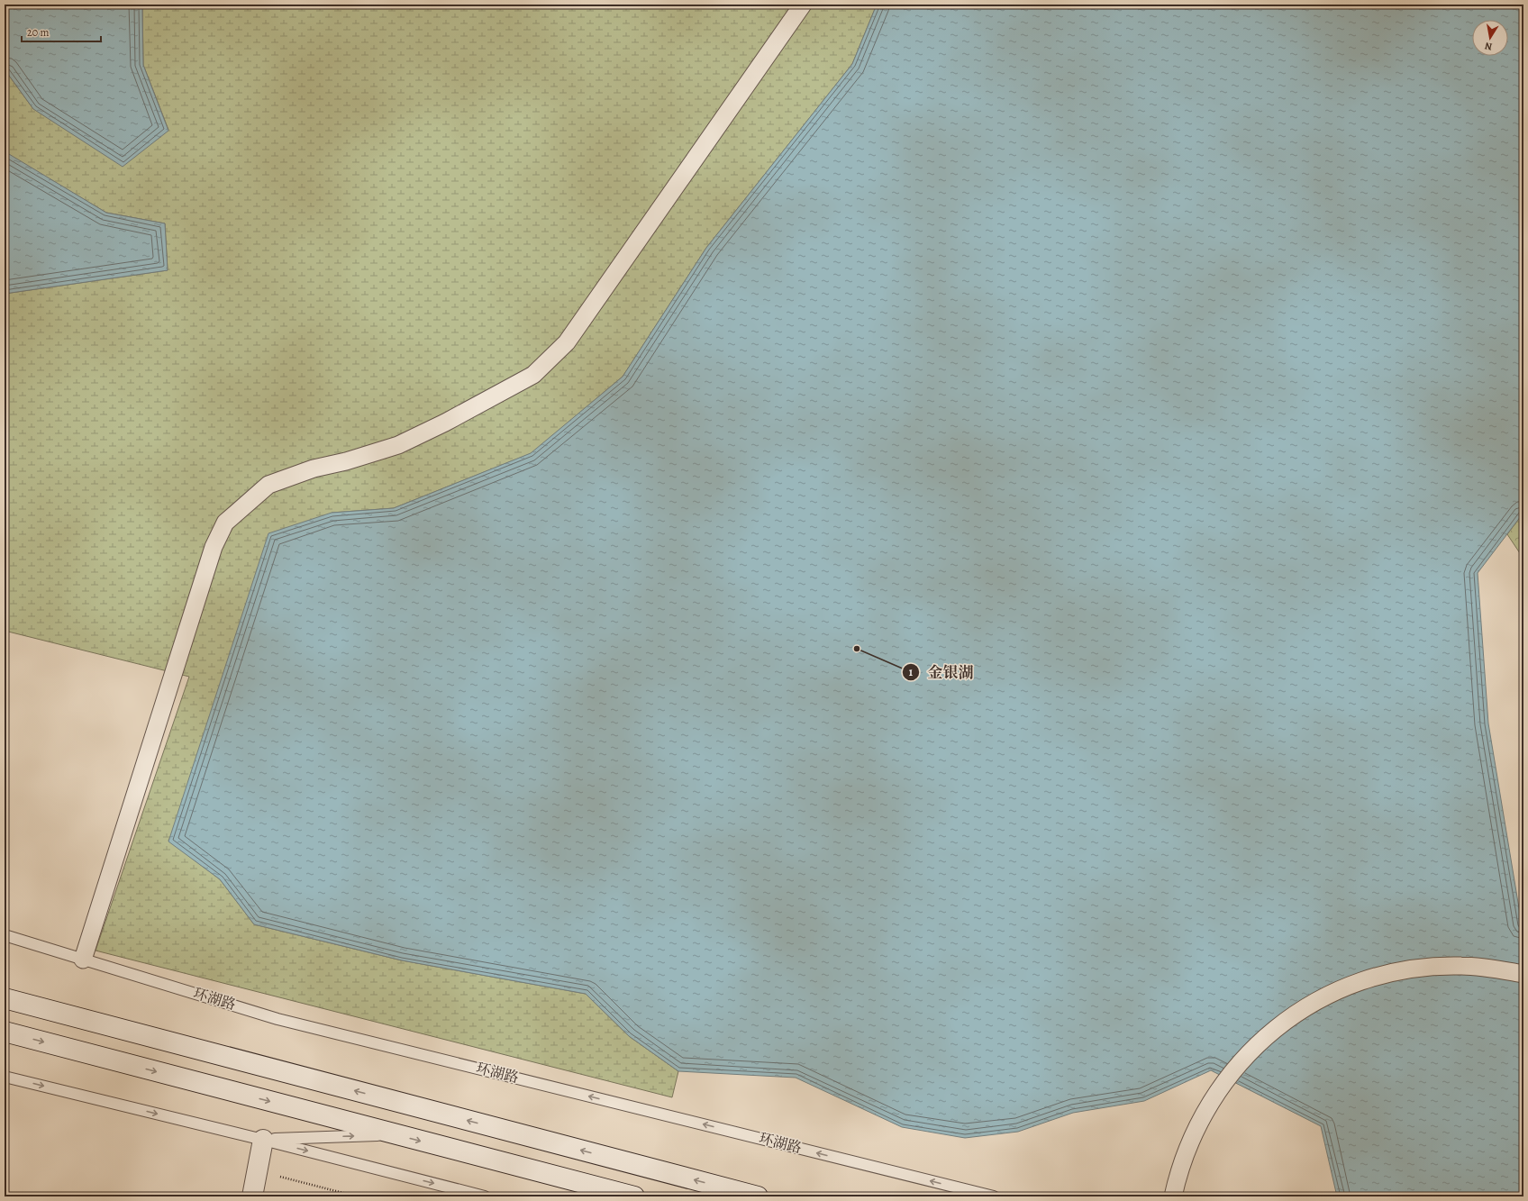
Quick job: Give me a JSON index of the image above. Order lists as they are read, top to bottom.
{
  "streets": {
    "lane": ["环湖路"]
  },
  "one_way": ["环湖路"],
  "places": ["金银湖"],
  "scale_bar": "20 m",
  "north": "bottom"
}
